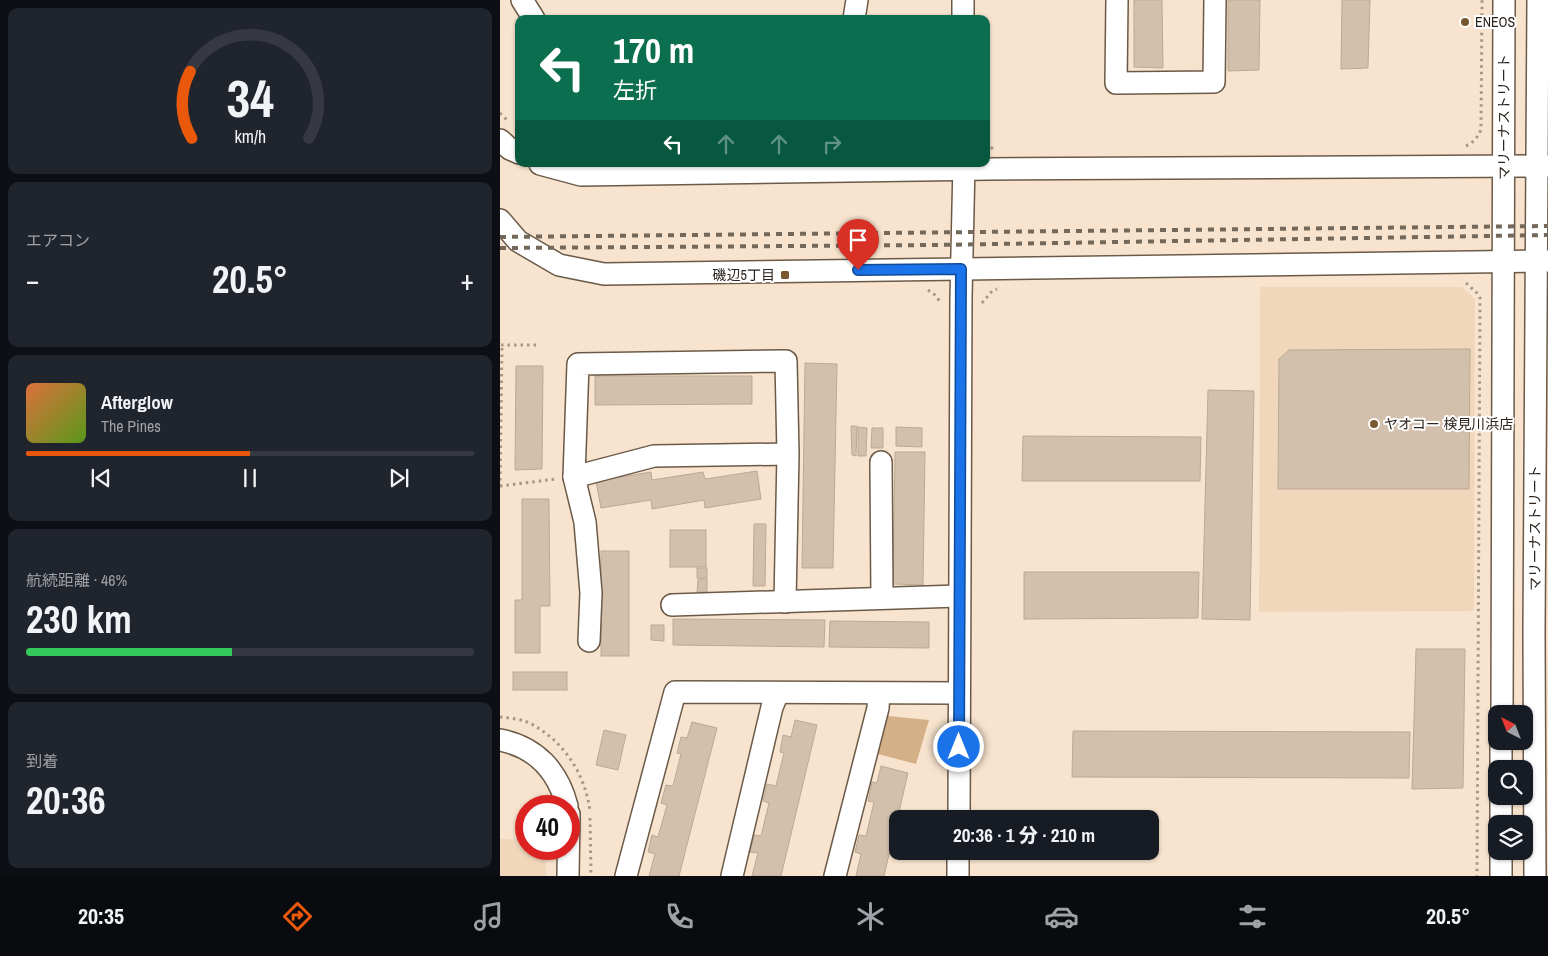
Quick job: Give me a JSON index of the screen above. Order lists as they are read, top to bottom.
{
  "streets": {
    "street": ["マリーナストリート"]
  },
  "places": {
    "other": ["ENEOS", "ヤオコー 検見川浜店"],
    "transit": ["磯辺5丁目"]
  },
  "north": "top left",
  "page": {
    "turn": ["170 m", "左折"],
    "tile": [
      "エアコン",
      ["航続距離 · 46%", "230 km"],
      ["到着", "20:36"]
    ],
    "heat": ["−", "20.5°", "+"],
    "song": ["Afterglow", "The Pines"],
    "limit": "40",
    "trip": "20:36 · 1 分 · 210 m",
    "tabs": ["20:35", "20.5°"],
    "gauge": ["34", "km/h"]
  }
}
